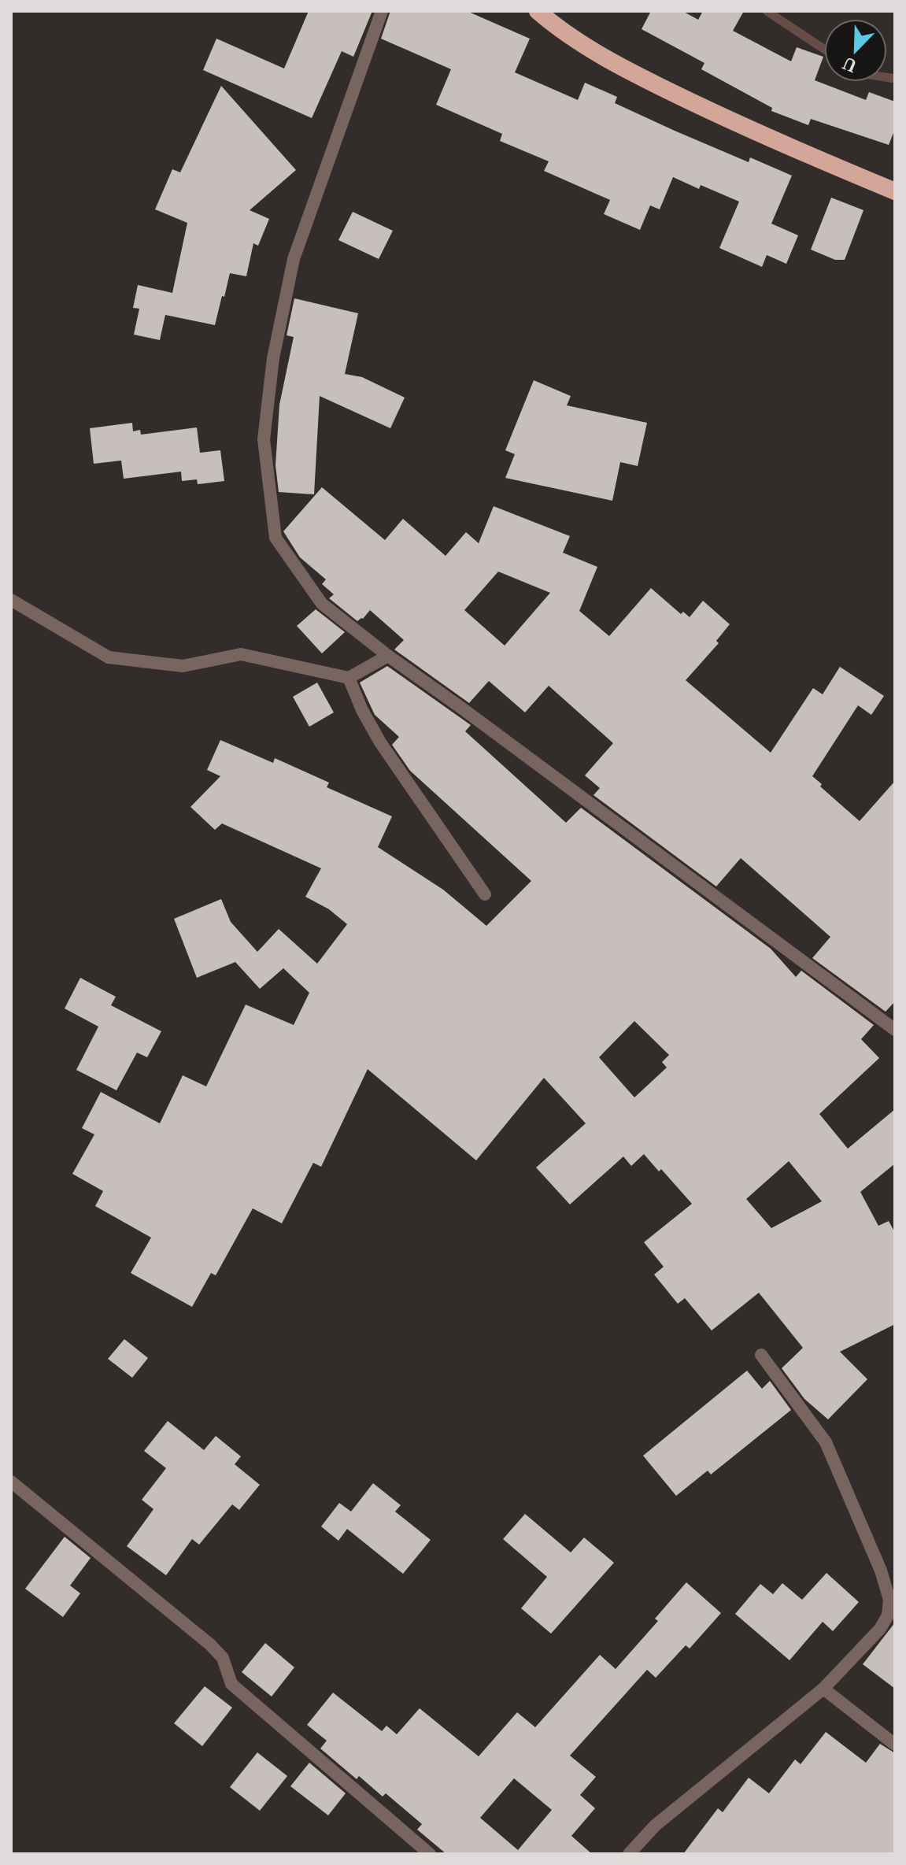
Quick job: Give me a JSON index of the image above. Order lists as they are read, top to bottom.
{
  "north": "bottom left"
}
